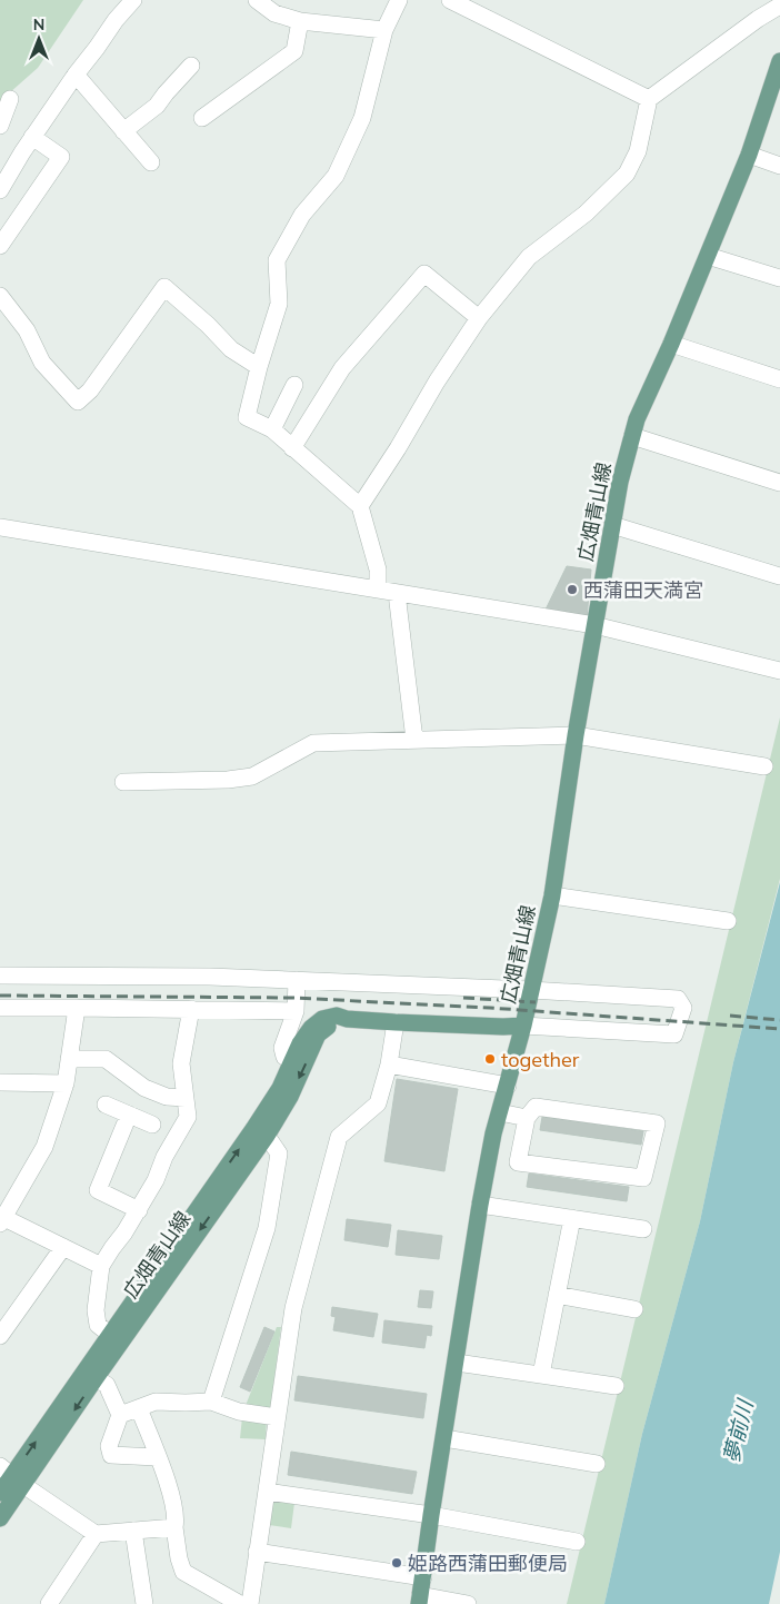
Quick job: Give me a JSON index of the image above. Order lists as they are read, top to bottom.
{
  "streets": {
    "main road": ["広畑青山線"]
  },
  "water": ["夢前川"],
  "places": ["西蒲田天満宮", "together", "姫路西蒲田郵便局"],
  "north": "top"
}
